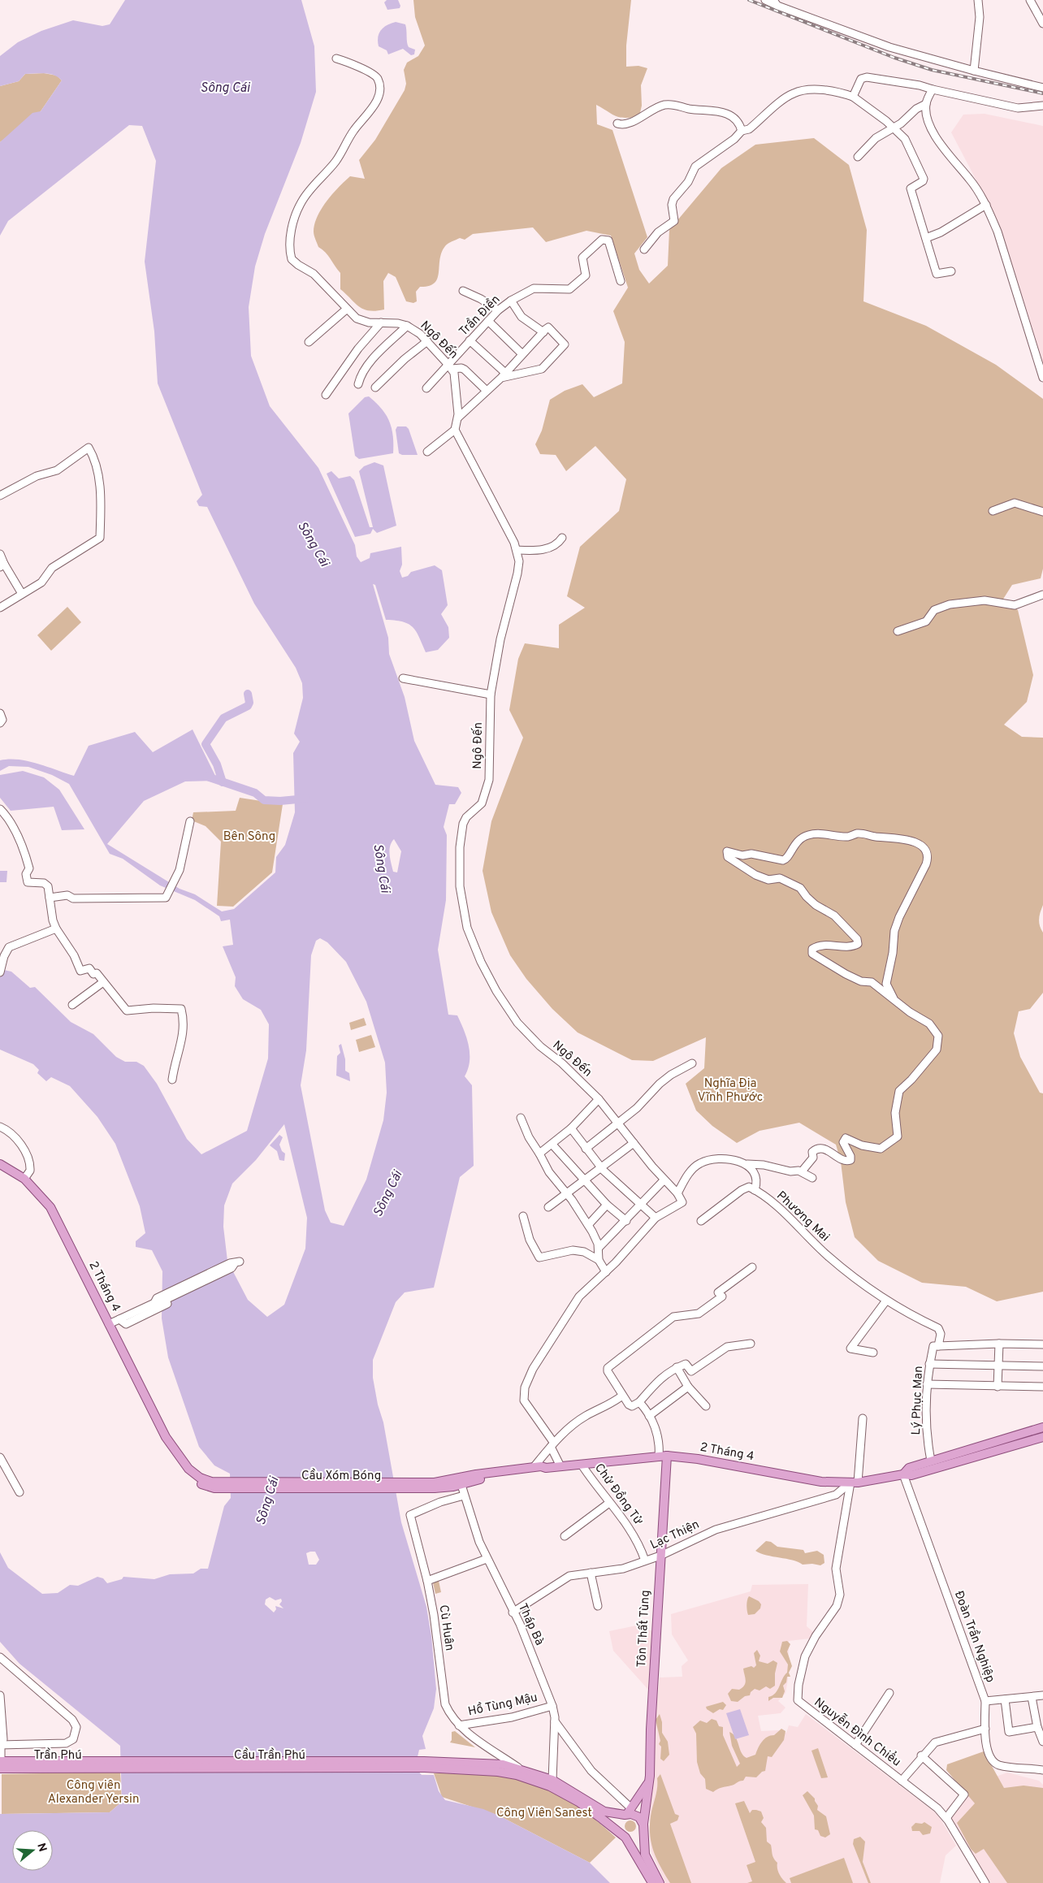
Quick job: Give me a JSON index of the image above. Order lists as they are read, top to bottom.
{
  "streets": {
    "main road": [
      "2 Tháng 4",
      "Cầu Xóm Bóng",
      "Tôn Thất Tùng",
      "Trần Phú",
      "Cầu Trần Phú"
    ],
    "street": [
      "Trần Điền",
      "Ngô Đến",
      "Phương Mai",
      "Lý Phục Man",
      "Chử Đồng Tử",
      "Lạc Thiện",
      "Tháp Bà",
      "Cù Huân",
      "Đoàn Trần Nghiệp",
      "Hồ Tùng Mậu",
      "Nguyễn Đình Chiểu"
    ]
  },
  "crossings": [
    ["Trần Điền", "Ngô Đến"],
    ["Phương Mai", "Lý Phục Man"],
    ["2 Tháng 4", "Lý Phục Man"],
    ["2 Tháng 4", "Cầu Xóm Bóng"],
    ["2 Tháng 4", "Chử Đồng Tử"],
    ["2 Tháng 4", "Lạc Thiện"],
    ["2 Tháng 4", "Tháp Bà"],
    ["2 Tháng 4", "Tôn Thất Tùng"],
    ["2 Tháng 4", "Đoàn Trần Nghiệp"],
    ["2 Tháng 4", "Nguyễn Đình Chiểu"],
    ["Chử Đồng Tử", "Lạc Thiện"],
    ["Lạc Thiện", "Tháp Bà"],
    ["Lạc Thiện", "Tôn Thất Tùng"],
    ["Lạc Thiện", "Nguyễn Đình Chiểu"],
    ["Tháp Bà", "Cù Huân"],
    ["Tháp Bà", "Hồ Tùng Mậu"],
    ["Cù Huân", "Hồ Tùng Mậu"],
    ["Trần Phú", "Cầu Trần Phú"]
  ],
  "water": ["Sông Cái"],
  "parks": [
    "Bên Sông",
    "Nghĩa Địa Vĩnh Phước",
    "Công viên Alexander Yersin",
    "Công Viên Sanest"
  ],
  "north": "right"
}
